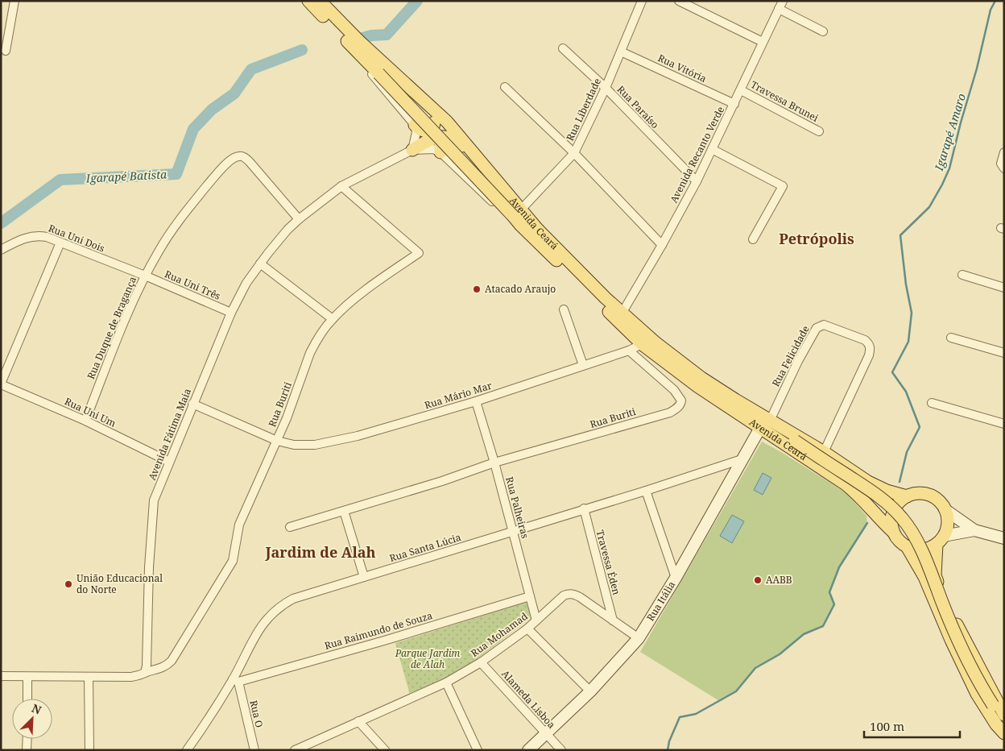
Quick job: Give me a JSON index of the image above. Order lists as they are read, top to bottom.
{
  "streets": {
    "main road": ["Avenida Ceará"],
    "street": [
      "Rua Vitória",
      "Travessa Brunei",
      "Rua Paraíso",
      "Rua Liberdade",
      "Avenida Recanto Verde",
      "Rua Uni Dois",
      "Rua Uni Três",
      "Rua Duque de Bragança",
      "Rua Felicidade",
      "Rua Mário Mar",
      "Rua Buriti",
      "Rua Uni Um",
      "Avenida Fátima Maia",
      "Rua Palheiras",
      "Rua Santa Lúcia",
      "Travessa Éden",
      "Rua Itália",
      "Rua Raimundo de Souza",
      "Rua Mohamad",
      "Alameda Lisboa",
      "Rua O"
    ]
  },
  "crossings": [
    ["Rua Vitória", "Rua Liberdade"],
    ["Rua Vitória", "Avenida Recanto Verde"],
    ["Travessa Brunei", "Avenida Recanto Verde"],
    ["Rua Paraíso", "Rua Liberdade"],
    ["Rua Paraíso", "Avenida Recanto Verde"],
    ["Rua Liberdade", "Avenida Ceará"],
    ["Avenida Recanto Verde", "Avenida Ceará"],
    ["Avenida Ceará", "Rua Felicidade"],
    ["Avenida Ceará", "Rua Mário Mar"],
    ["Avenida Ceará", "Rua Itália"],
    ["Rua Uni Dois", "Rua Uni Três"],
    ["Rua Uni Dois", "Rua Duque de Bragança"],
    ["Rua Uni Três", "Rua Duque de Bragança"],
    ["Rua Uni Três", "Avenida Fátima Maia"],
    ["Rua Duque de Bragança", "Rua Uni Um"],
    ["Rua Duque de Bragança", "Avenida Fátima Maia"],
    ["Rua Felicidade", "Rua Itália"],
    ["Rua Mário Mar", "Rua Buriti"],
    ["Rua Mário Mar", "Rua Palheiras"],
    ["Rua Buriti", "Avenida Fátima Maia"],
    ["Rua Buriti", "Rua Palheiras"],
    ["Rua Uni Um", "Avenida Fátima Maia"],
    ["Rua Palheiras", "Rua Santa Lúcia"],
    ["Rua Palheiras", "Rua Raimundo de Souza"],
    ["Rua Palheiras", "Rua Mohamad"],
    ["Rua Santa Lúcia", "Travessa Éden"],
    ["Rua Santa Lúcia", "Rua Itália"],
    ["Rua Santa Lúcia", "Rua Raimundo de Souza"],
    ["Rua Santa Lúcia", "Rua O"],
    ["Travessa Éden", "Rua Mohamad"],
    ["Rua Itália", "Rua Mohamad"],
    ["Rua Itália", "Alameda Lisboa"],
    ["Rua Raimundo de Souza", "Rua O"],
    ["Rua Mohamad", "Alameda Lisboa"]
  ],
  "districts": ["Petrópolis", "Jardim de Alah"],
  "water": ["Igarapé Amaro", "Igarapé Batista"],
  "parks": ["Parque Jardim de Alah"],
  "places": ["Atacado Araujo", "AABB", "União Educacional do Norte"],
  "scale_bar": "100 m",
  "north": "top right"
}
